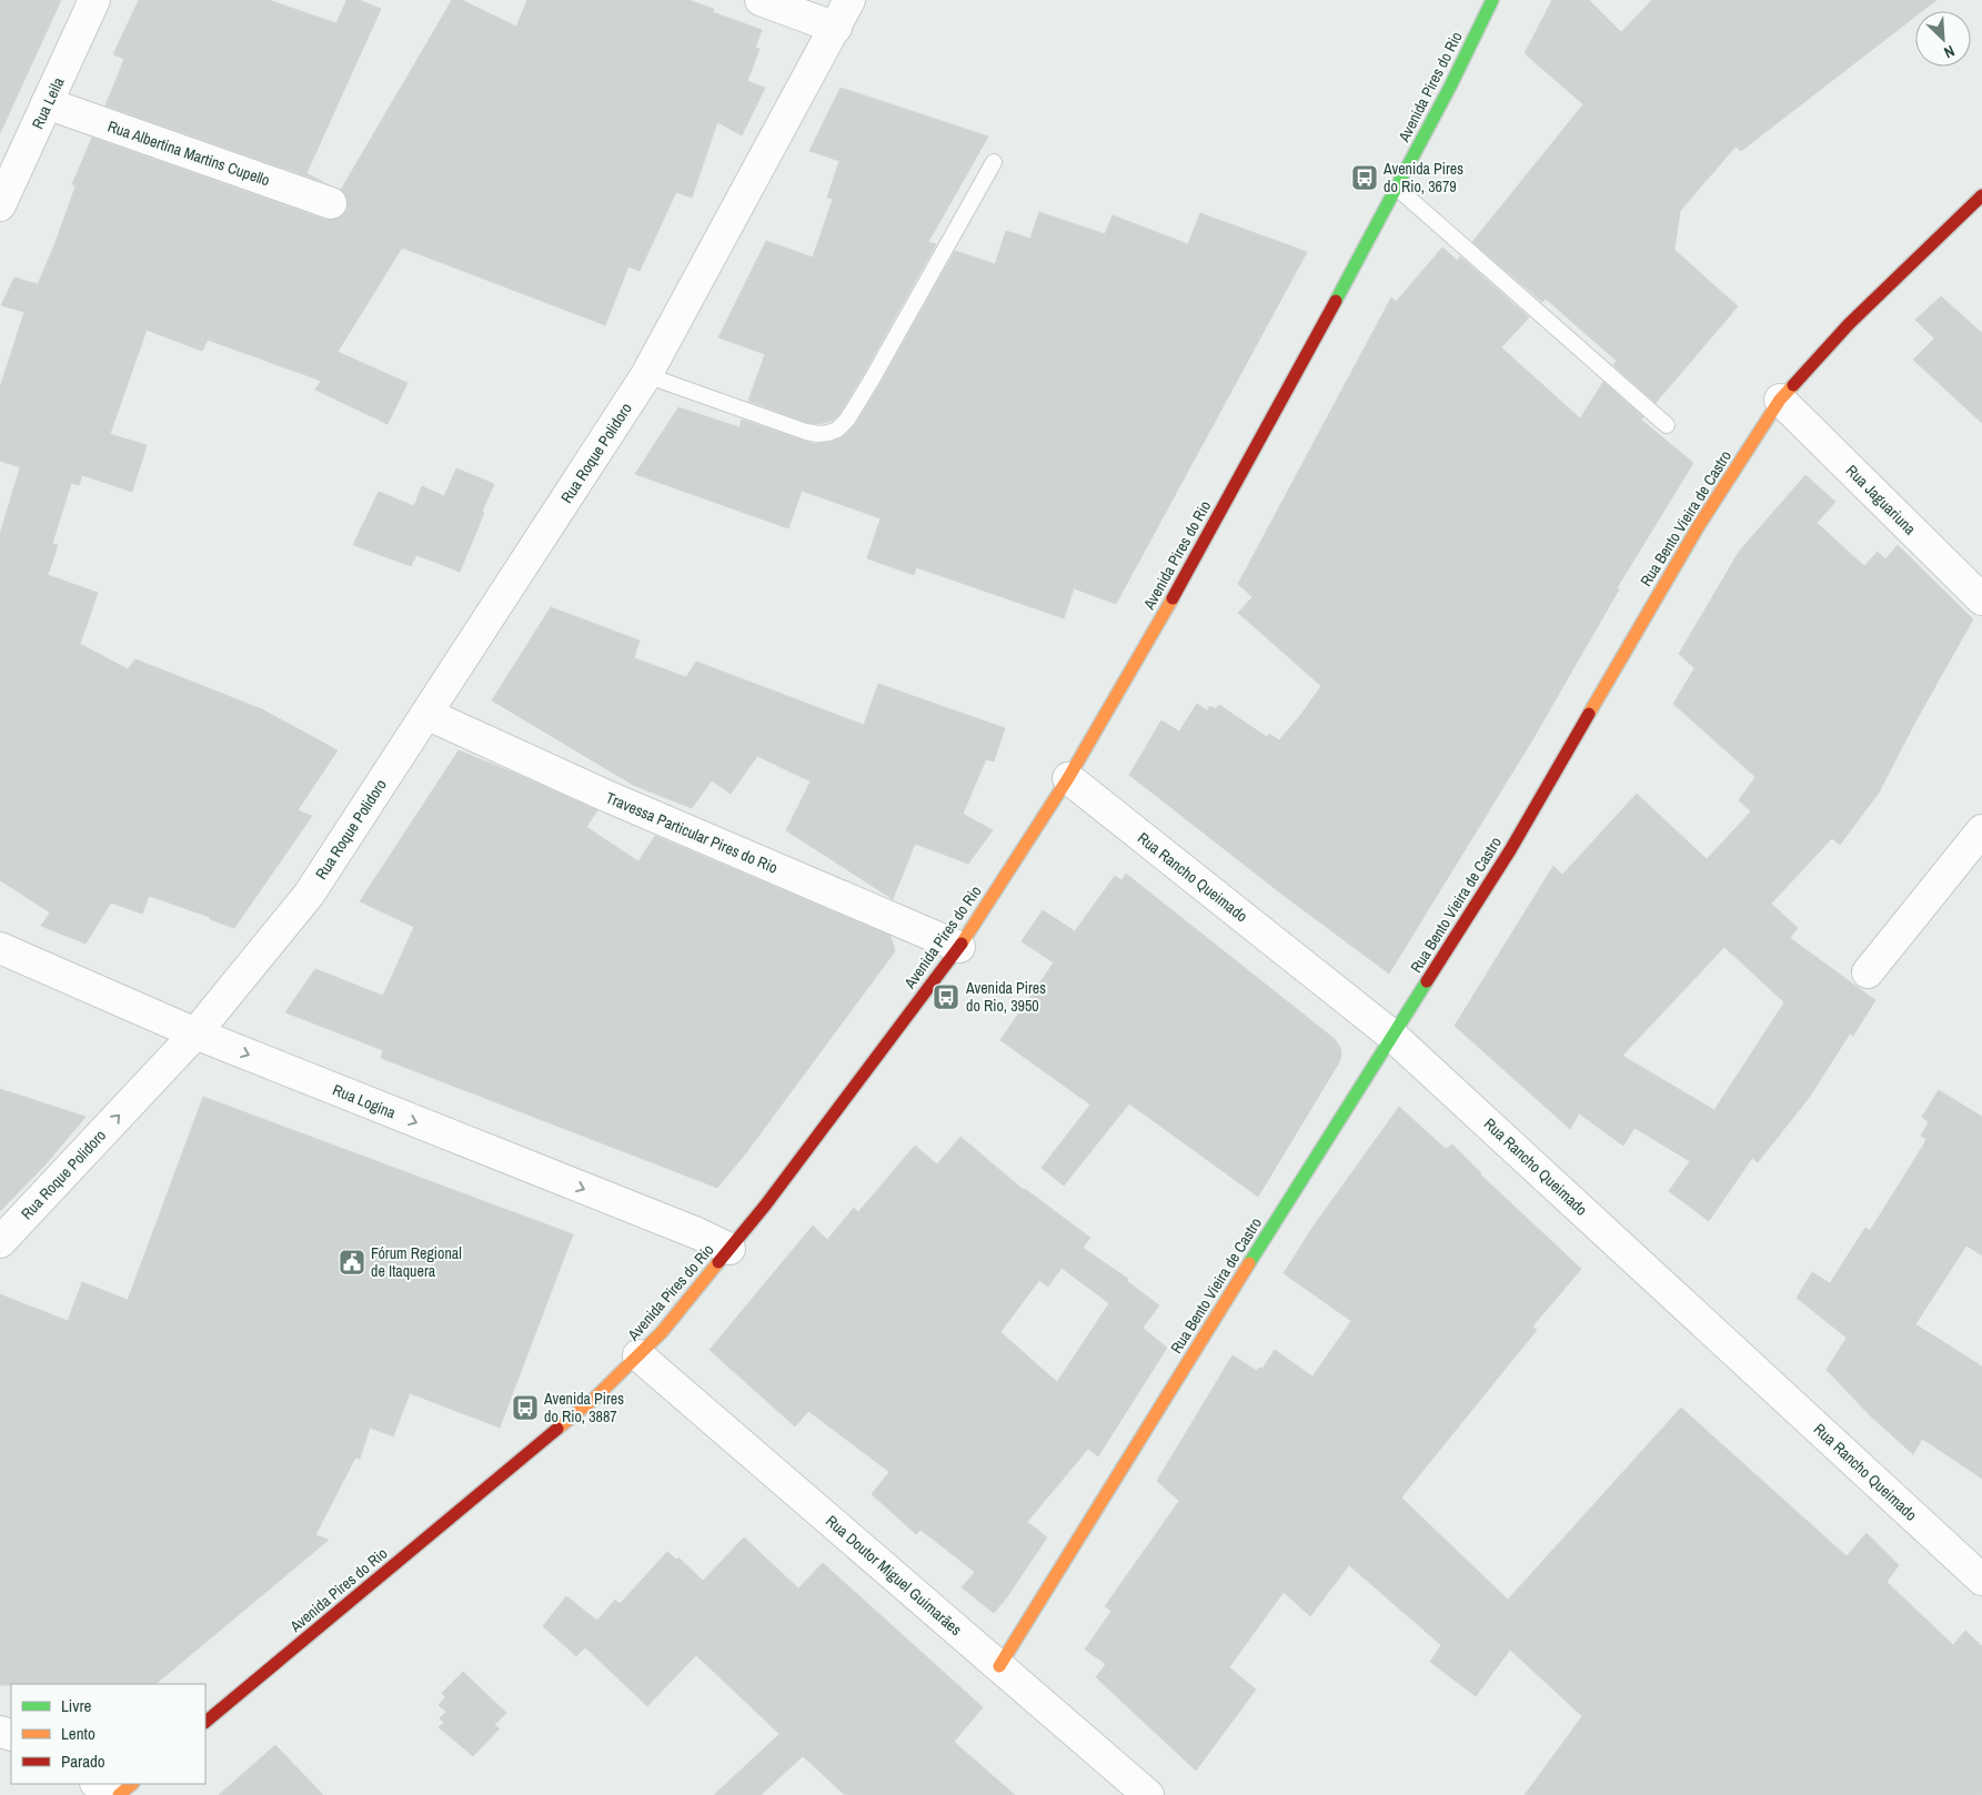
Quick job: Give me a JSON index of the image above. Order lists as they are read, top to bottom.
{
  "streets": {
    "main road": ["Avenida Pires do Rio", "Rua Bento Vieira de Castro"],
    "street": [
      "Rua Leila",
      "Rua Albertina Martins Cupello",
      "Rua Roque Polidoro",
      "Rua Jaguariuna",
      "Travessa Particular Pires do Rio",
      "Rua Rancho Queimado",
      "Rua Logina",
      "Rua Doutor Miguel Guimarães"
    ]
  },
  "crossings": [
    ["Avenida Pires do Rio", "Travessa Particular Pires do Rio"],
    ["Avenida Pires do Rio", "Rua Rancho Queimado"],
    ["Avenida Pires do Rio", "Rua Logina"],
    ["Avenida Pires do Rio", "Rua Doutor Miguel Guimarães"],
    ["Rua Leila", "Rua Albertina Martins Cupello"],
    ["Rua Roque Polidoro", "Travessa Particular Pires do Rio"],
    ["Rua Roque Polidoro", "Rua Logina"],
    ["Rua Jaguariuna", "Rua Bento Vieira de Castro"],
    ["Rua Bento Vieira de Castro", "Rua Rancho Queimado"],
    ["Rua Bento Vieira de Castro", "Rua Doutor Miguel Guimarães"]
  ],
  "one_way": ["Rua Logina"],
  "places": {
    "bus stop": ["Avenida Pires do Rio, 3679", "Avenida Pires do Rio, 3950", "Avenida Pires do Rio, 3887"],
    "public building": ["Fórum Regional de Itaquera"]
  },
  "legend": ["Livre", "Lento", "Parado"],
  "north": "bottom right"
}
